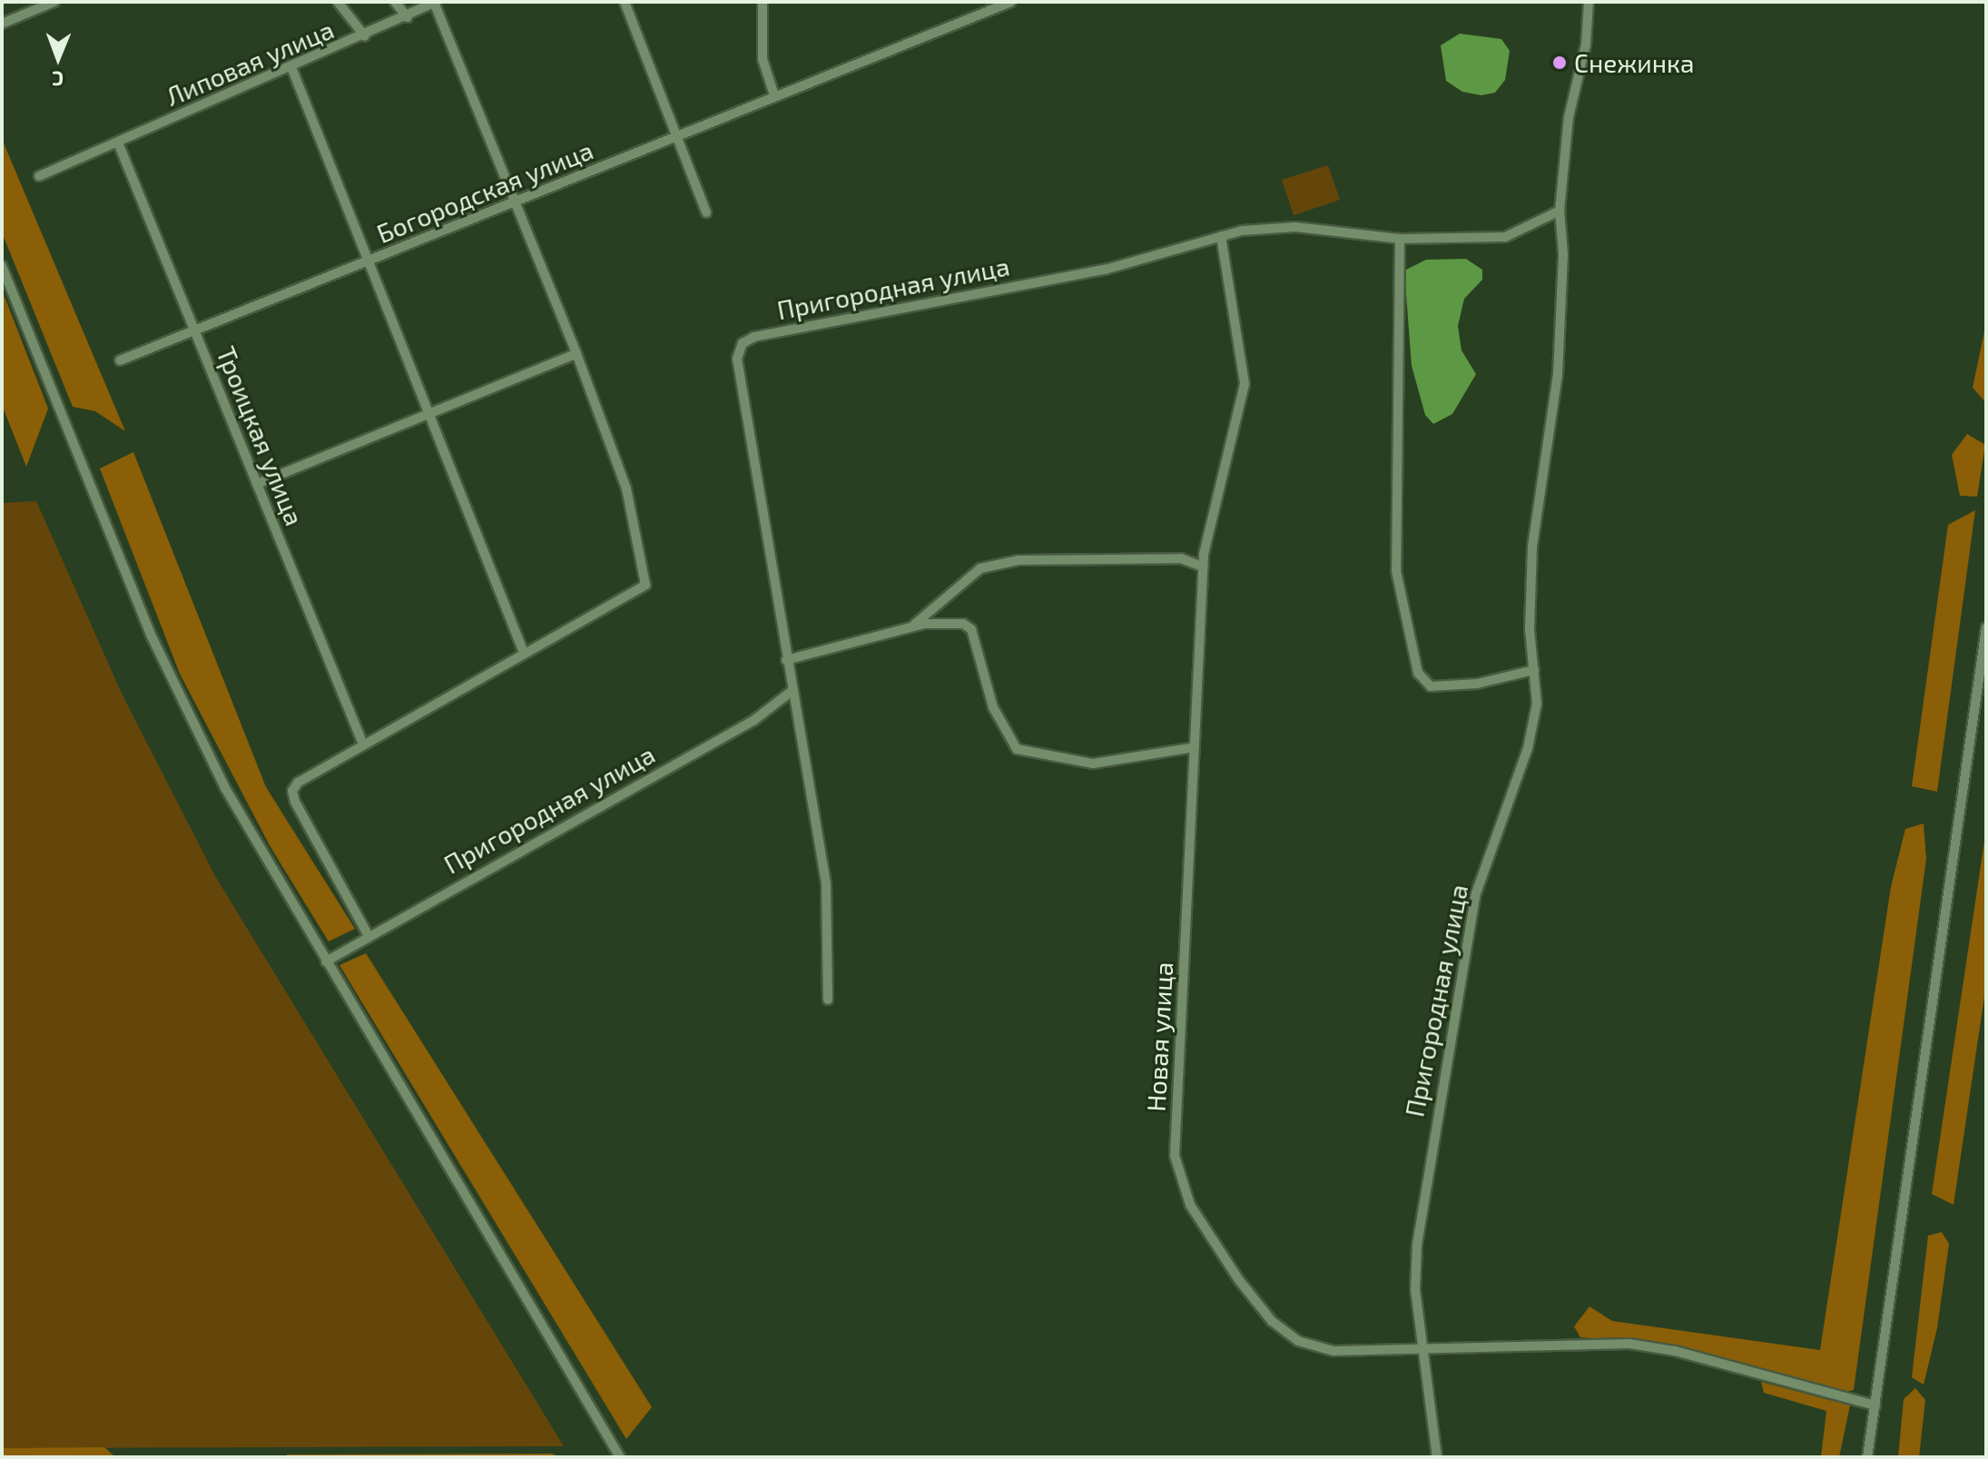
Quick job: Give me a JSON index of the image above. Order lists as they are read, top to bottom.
{
  "streets": {
    "street": [
      "Липовая улица",
      "Богородская улица",
      "Пригородная улица",
      "Троицкая улица",
      "Новая улица"
    ]
  },
  "crossings": [
    ["Липовая улица", "Троицкая улица"],
    ["Богородская улица", "Троицкая улица"],
    ["Пригородная улица", "Новая улица"]
  ],
  "places": ["Снежинка"],
  "north": "bottom"
}
